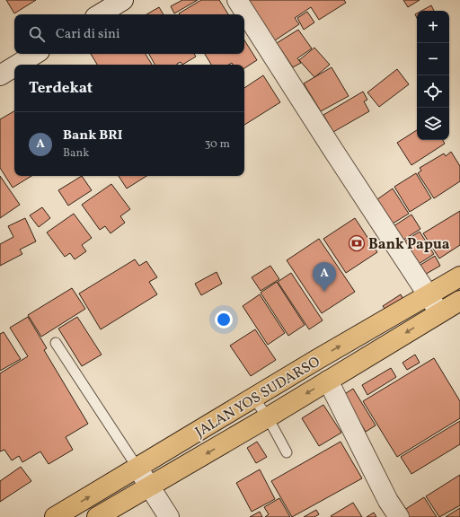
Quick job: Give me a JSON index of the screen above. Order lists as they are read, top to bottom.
{
  "streets": {
    "highway": ["JALAN YOS SUDARSO"]
  },
  "places": {
    "bank": ["Bank Papua"]
  },
  "page": {
    "map_buttons": ["+", "−"],
    "search": "Cari di sini",
    "heading": "Terdekat",
    "list": [
      {
        "mark": "A",
        "name": "Bank BRI",
        "note": "Bank",
        "value": "30 m"
      }
    ],
    "pins": "A"
  }
}
